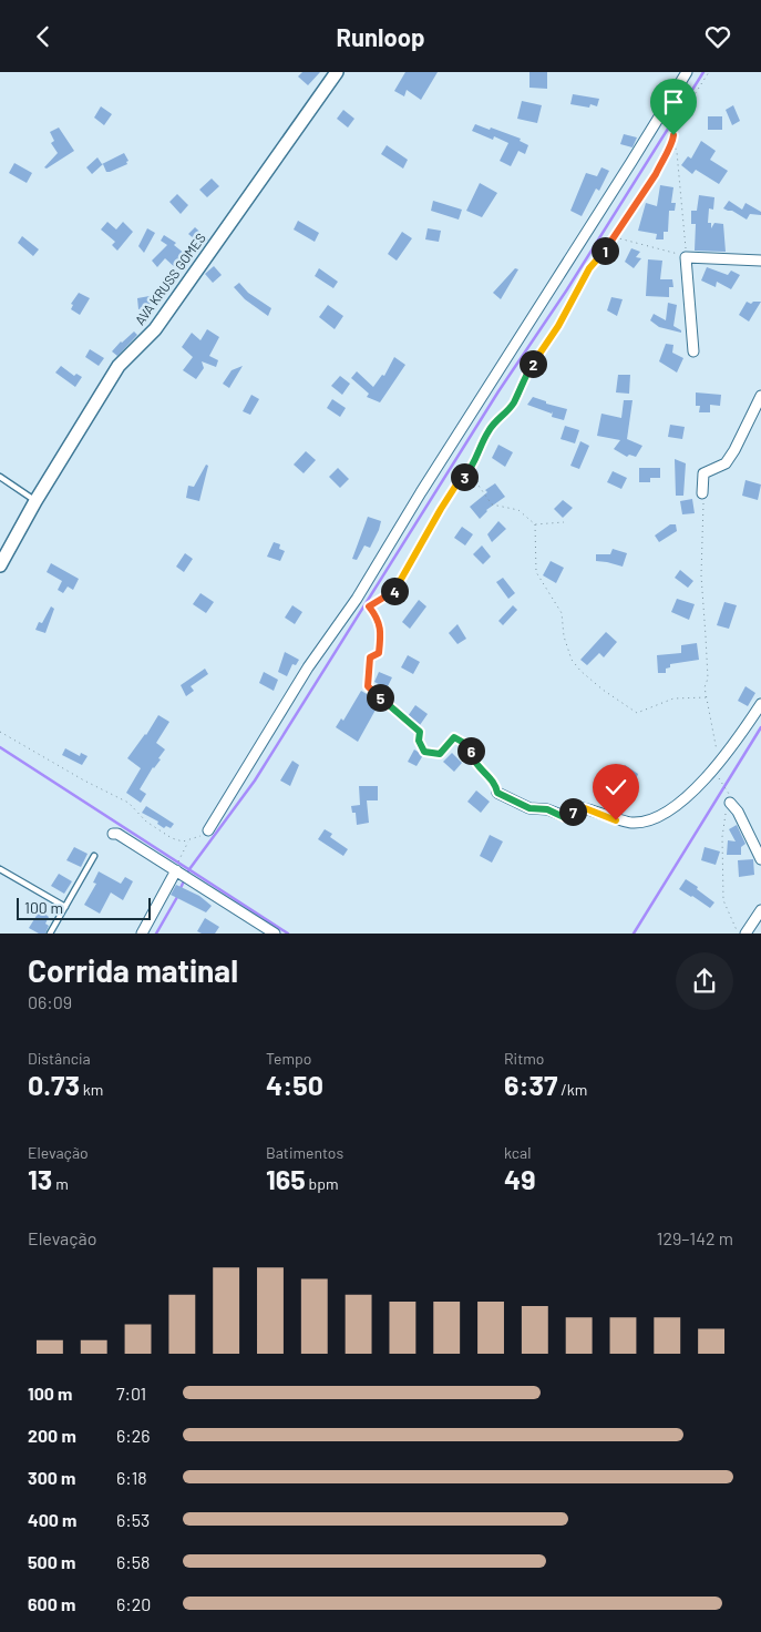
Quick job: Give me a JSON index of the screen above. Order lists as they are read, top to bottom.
{
  "streets": {
    "street": ["AVA KRUSS GOMES"]
  },
  "scale_bar": "100 m",
  "page": {
    "header": "Runloop",
    "pins": [
      "1",
      "2",
      "3",
      "4",
      "5",
      "6",
      "7"
    ],
    "scale": "100 m",
    "heading": ["Corrida matinal", "06:09"],
    "stats": [
      ["Distância", "0.73 km"],
      ["Tempo", "4:50"],
      ["Ritmo", "6:37 /km"],
      ["Elevação", "13 m"],
      ["Batimentos", "165 bpm"],
      ["kcal", "49"]
    ],
    "chart": ["Elevação", "129–142 m"],
    "list": [
      {
        "name": "100 m",
        "note": "7:01"
      },
      {
        "name": "200 m",
        "note": "6:26"
      },
      {
        "name": "300 m",
        "note": "6:18"
      },
      {
        "name": "400 m",
        "note": "6:53"
      },
      {
        "name": "500 m",
        "note": "6:58"
      },
      {
        "name": "600 m",
        "note": "6:20"
      }
    ]
  }
}
